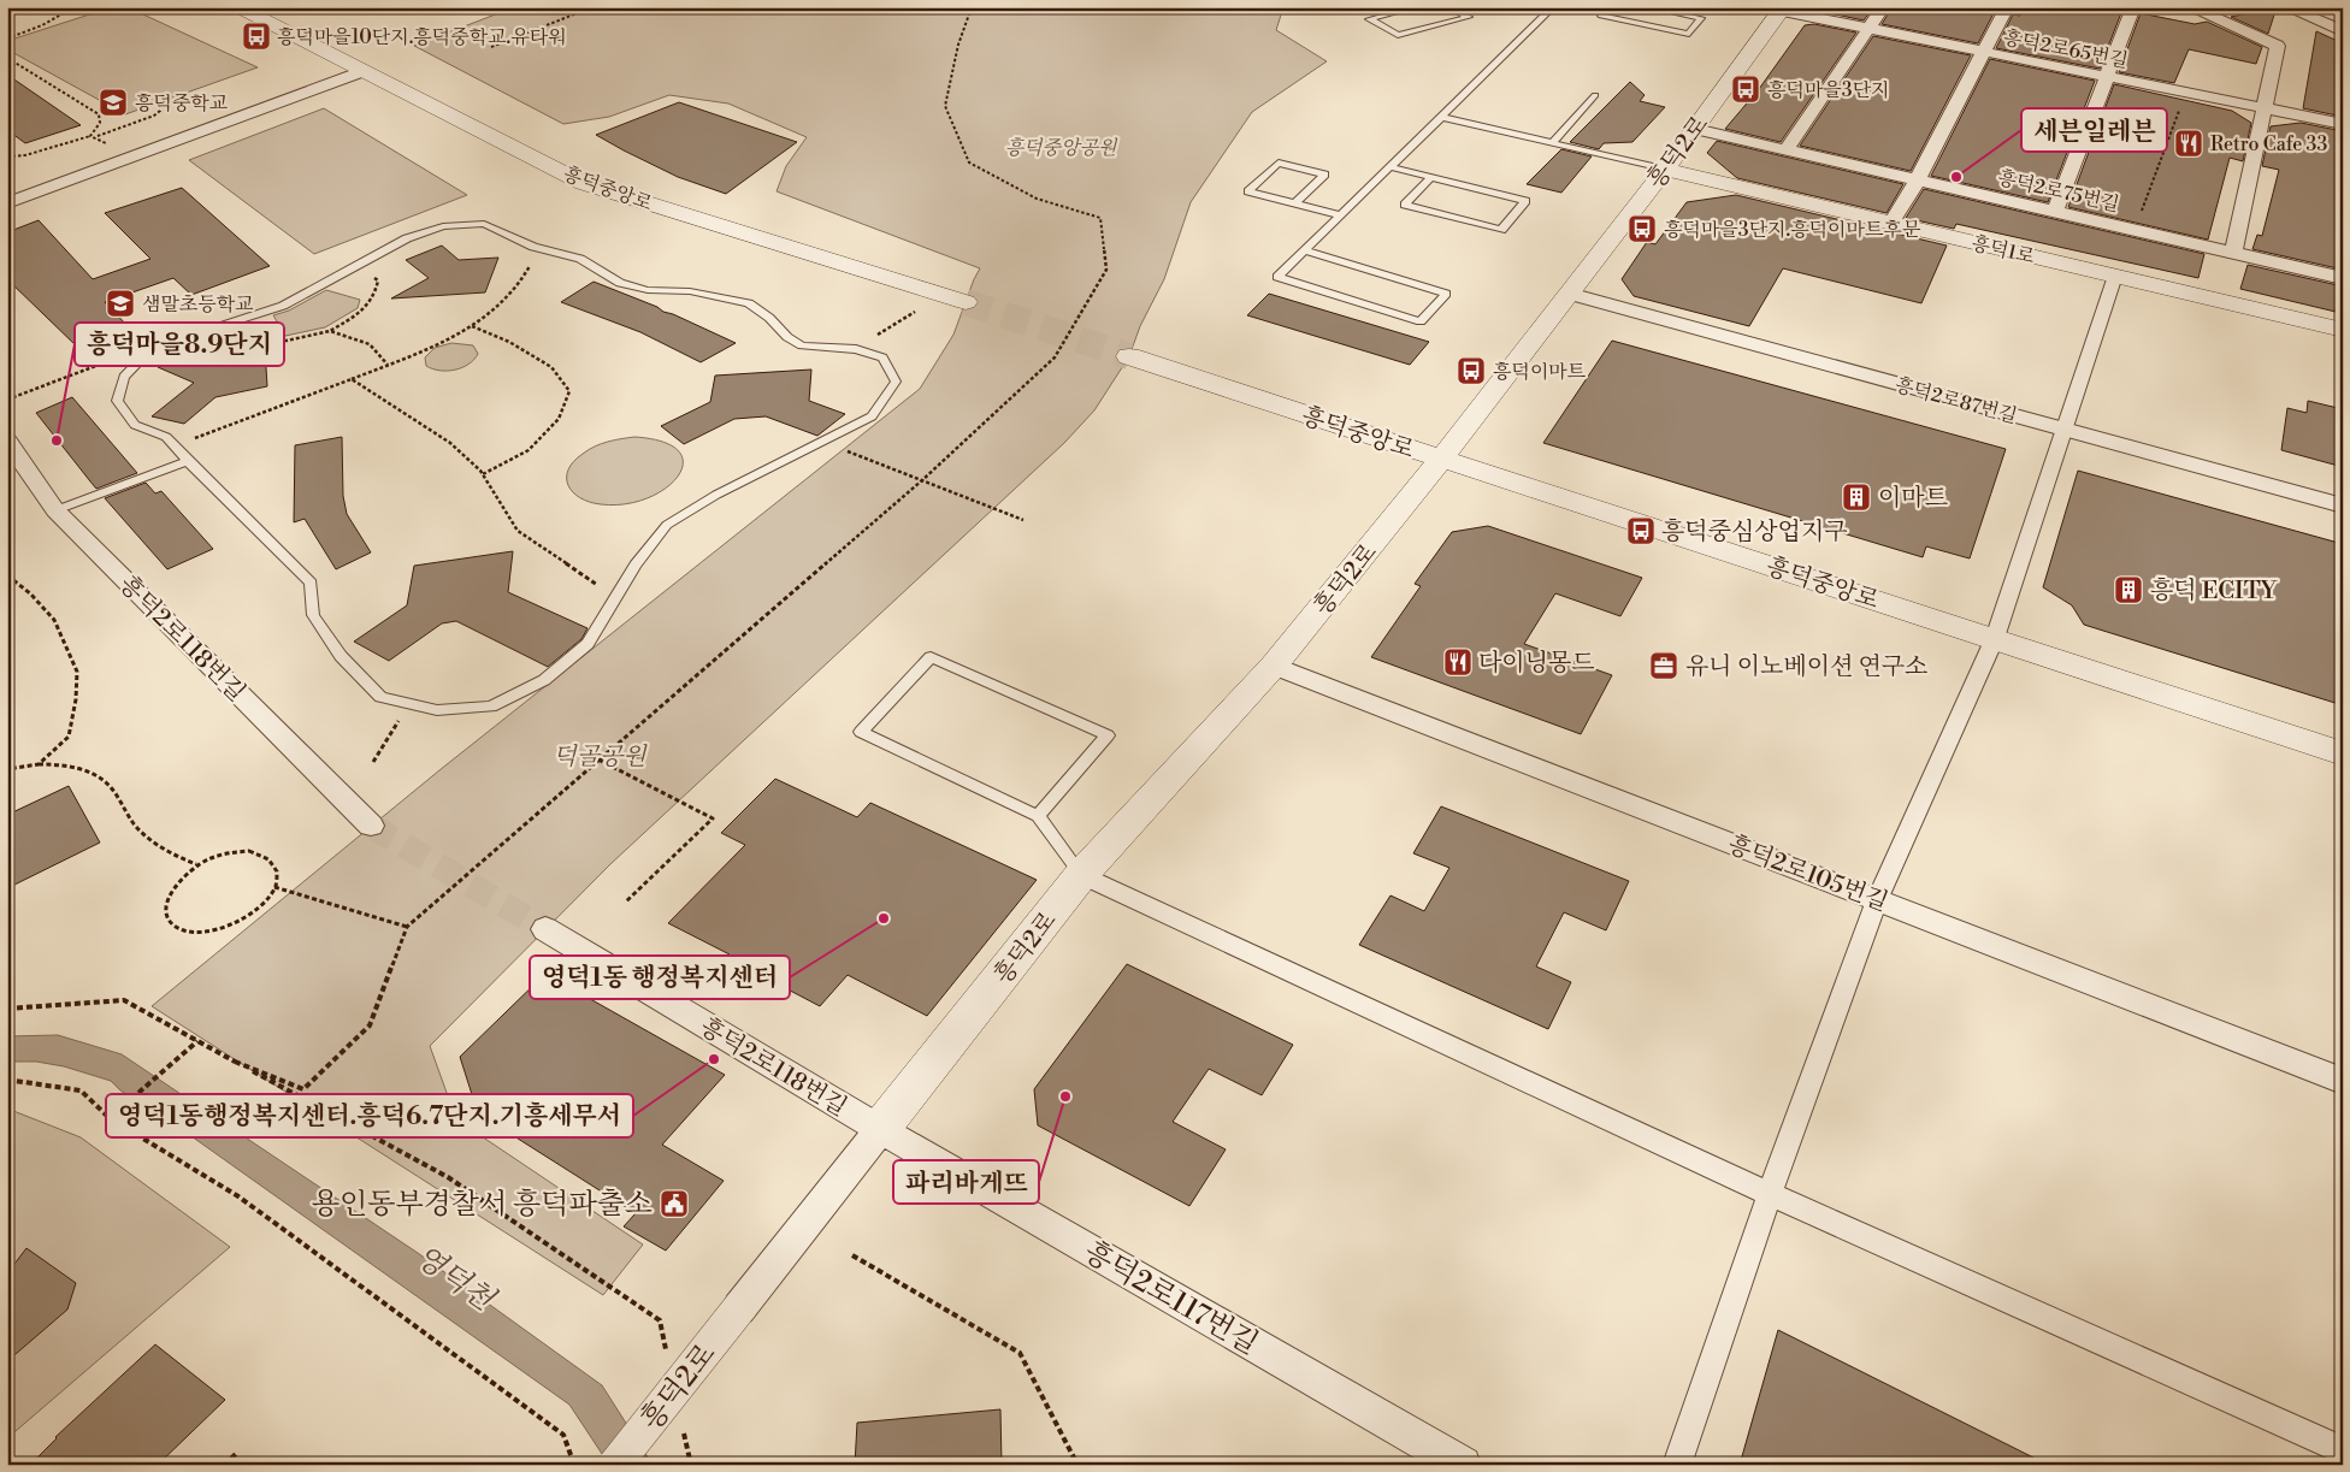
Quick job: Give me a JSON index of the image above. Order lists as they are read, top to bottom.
{
  "streets": {
    "street": [
      "흥덕2로65번길",
      "흥덕2로",
      "흥덕중앙로",
      "흥덕2로75번길",
      "흥덕1로",
      "흥덕2로87번길",
      "흥덕2로118번길",
      "흥덕2로105번길",
      "흥덕2로117번길"
    ]
  },
  "crossings": [
    ["흥덕2로65번길", "흥덕2로"],
    ["흥덕2로", "흥덕중앙로"],
    ["흥덕2로", "흥덕2로75번길"],
    ["흥덕2로", "흥덕1로"],
    ["흥덕2로", "흥덕2로87번길"],
    ["흥덕2로", "흥덕2로118번길"],
    ["흥덕2로", "흥덕2로105번길"],
    ["흥덕2로", "흥덕2로117번길"],
    ["흥덕2로118번길", "흥덕2로117번길"]
  ],
  "water": ["영덕천"],
  "parks": ["흥덕중앙공원", "덕골공원"],
  "places": {
    "bus stop": [
      "흥덕마을10단지.흥덕중학교.유타워",
      "흥덕마을3단지",
      "흥덕마을3단지.흥덕이마트후문",
      "흥덕이마트",
      "흥덕중심상업지구"
    ],
    "school or university": ["흥덕중학교", "샘말초등학교"],
    "restaurant": ["Retro Cafe 33", "다이닝몽드"],
    "other": [
      "세븐일레븐",
      "흥덕마을8.9단지",
      "영덕1동 행정복지센터",
      "영덕1동행정복지센터.흥덕6.7단지.기흥세무서",
      "파리바게뜨"
    ],
    "building": ["이마트", "흥덕 ECITY"],
    "office": ["유니 이노베이션 연구소"],
    "public building": ["용인동부경찰서 흥덕파출소"]
  }
}
